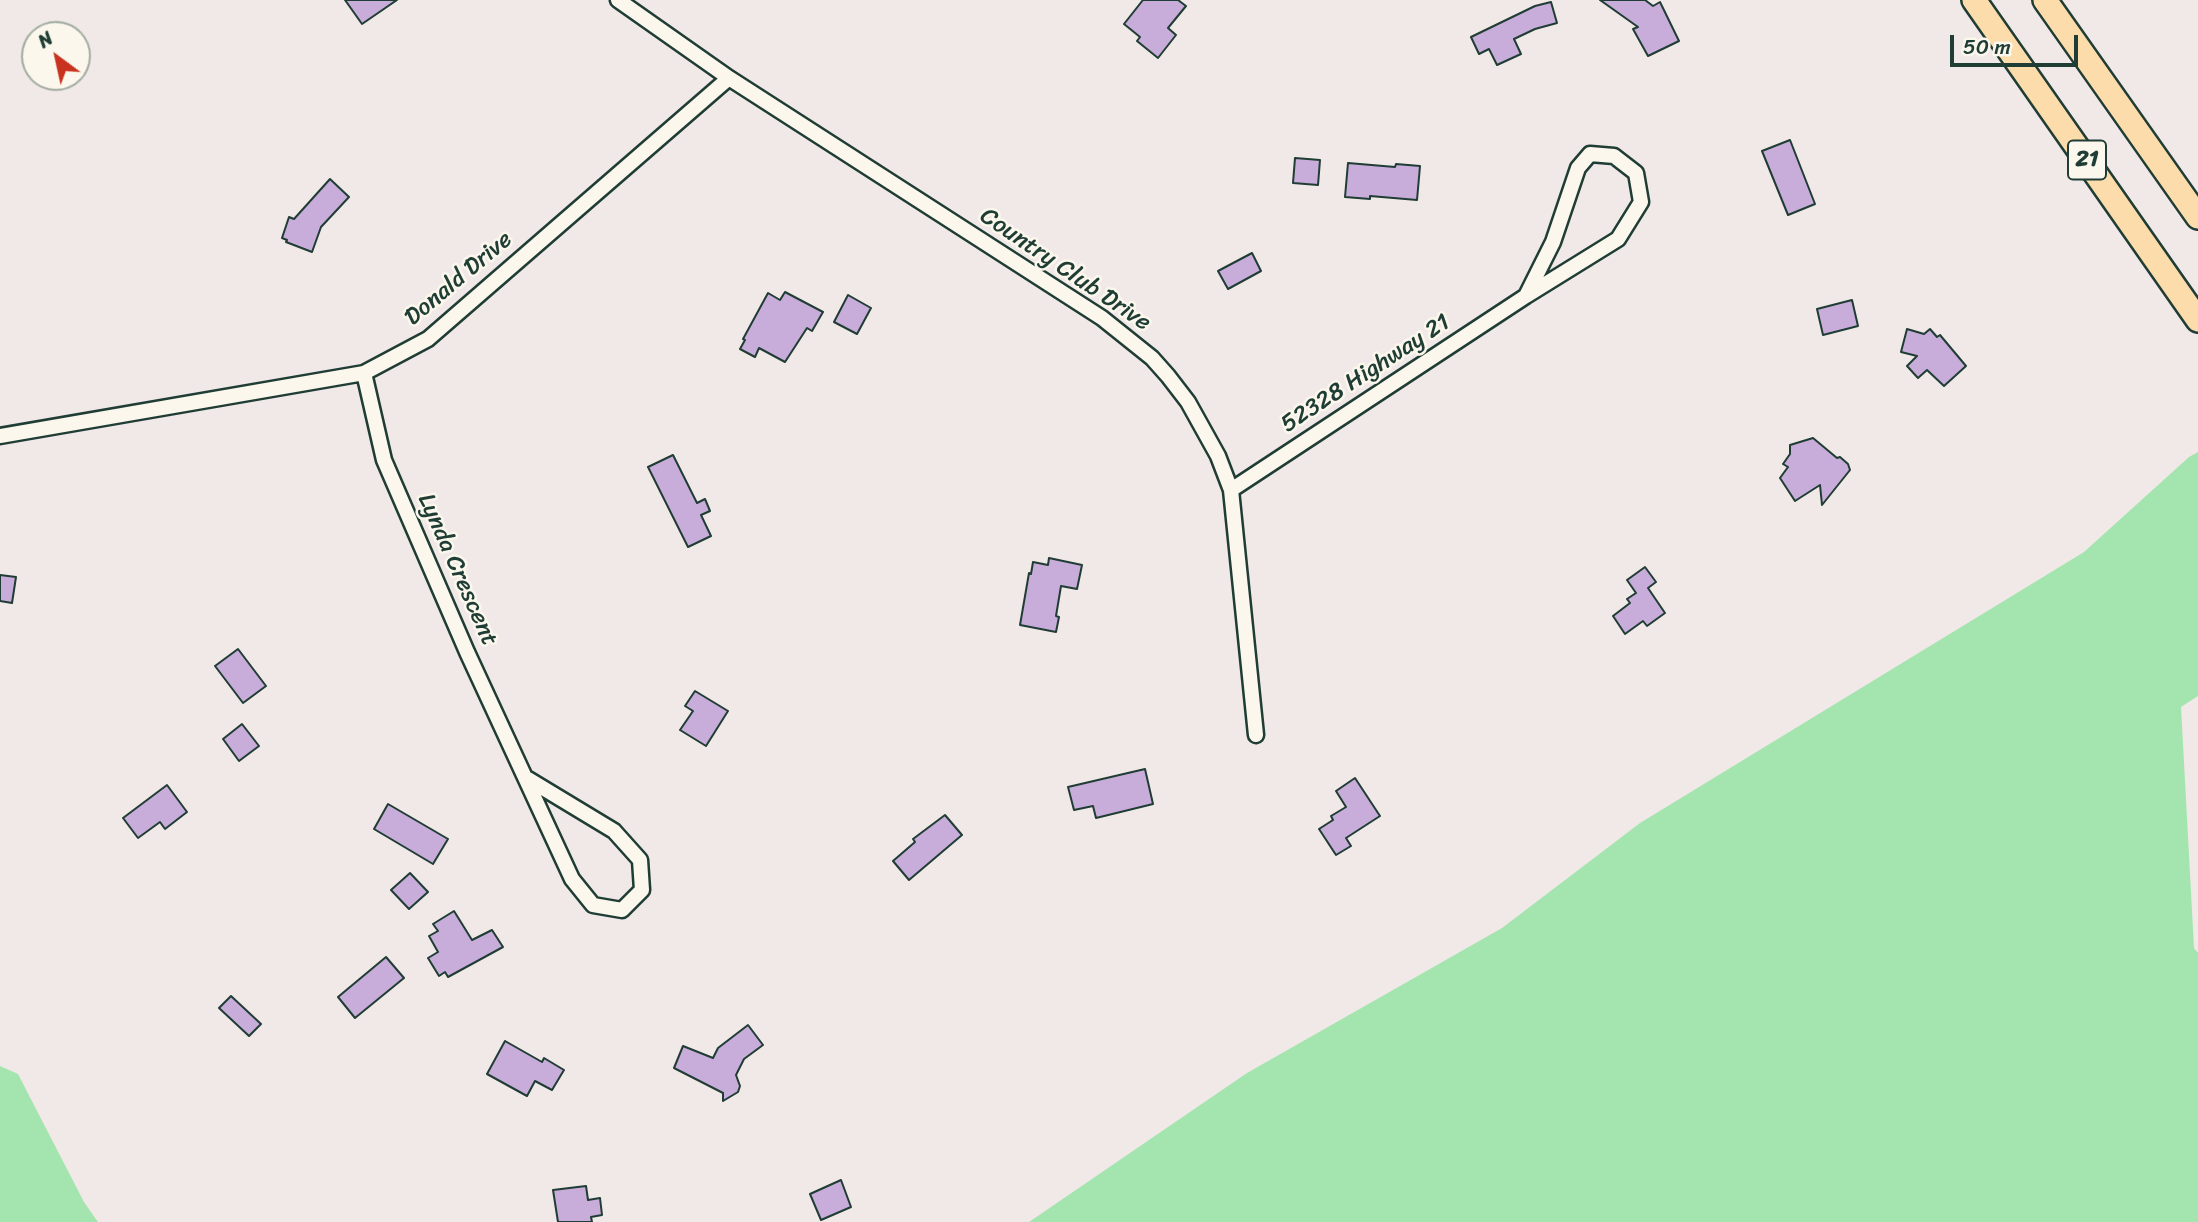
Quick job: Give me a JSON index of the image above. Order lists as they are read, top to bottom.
{
  "streets": {
    "main road": ["21"],
    "street": [
      "Country Club Drive",
      "Donald Drive",
      "52328 Highway 21",
      "Lynda Crescent"
    ]
  },
  "crossings": [
    ["Country Club Drive", "Donald Drive"],
    ["Country Club Drive", "52328 Highway 21"],
    ["Donald Drive", "Lynda Crescent"]
  ],
  "scale_bar": "50 m",
  "north": "top left"
}
